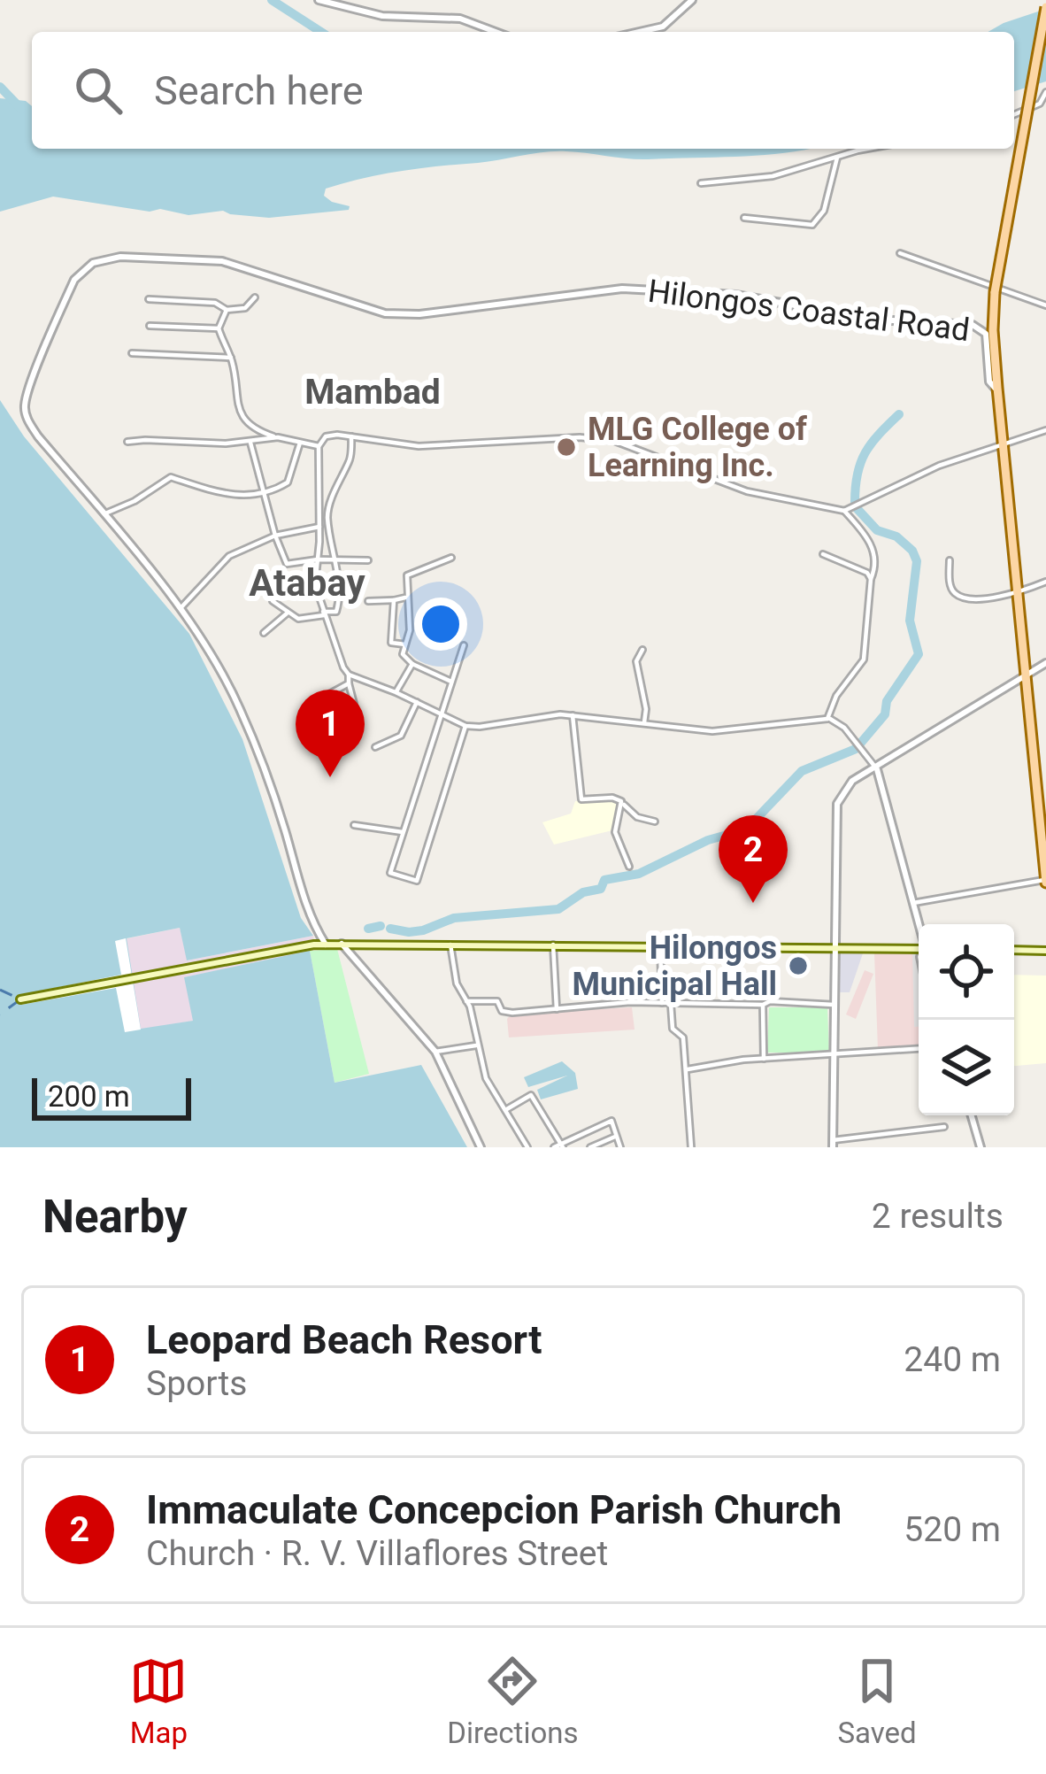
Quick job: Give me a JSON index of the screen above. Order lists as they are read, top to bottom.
{
  "streets": {
    "street": ["Hilongos Coastal Road"]
  },
  "districts": ["Mambad", "Atabay"],
  "places": ["MLG College of Learning Inc.", "Hilongos Municipal Hall"],
  "scale_bar": "200 m",
  "page": {
    "search": "Search here",
    "pins": ["1", "2"],
    "scale": "200 m",
    "heading": ["Nearby", "2 results"],
    "list": [
      {
        "mark": "1",
        "name": "Leopard Beach Resort",
        "note": "Sports",
        "value": "240 m"
      },
      {
        "mark": "2",
        "name": "Immaculate Concepcion Parish Church",
        "note": "Church · R. V. Villaflores Street",
        "value": "520 m"
      }
    ],
    "nav": ["Map", "Directions", "Saved"]
  }
}
